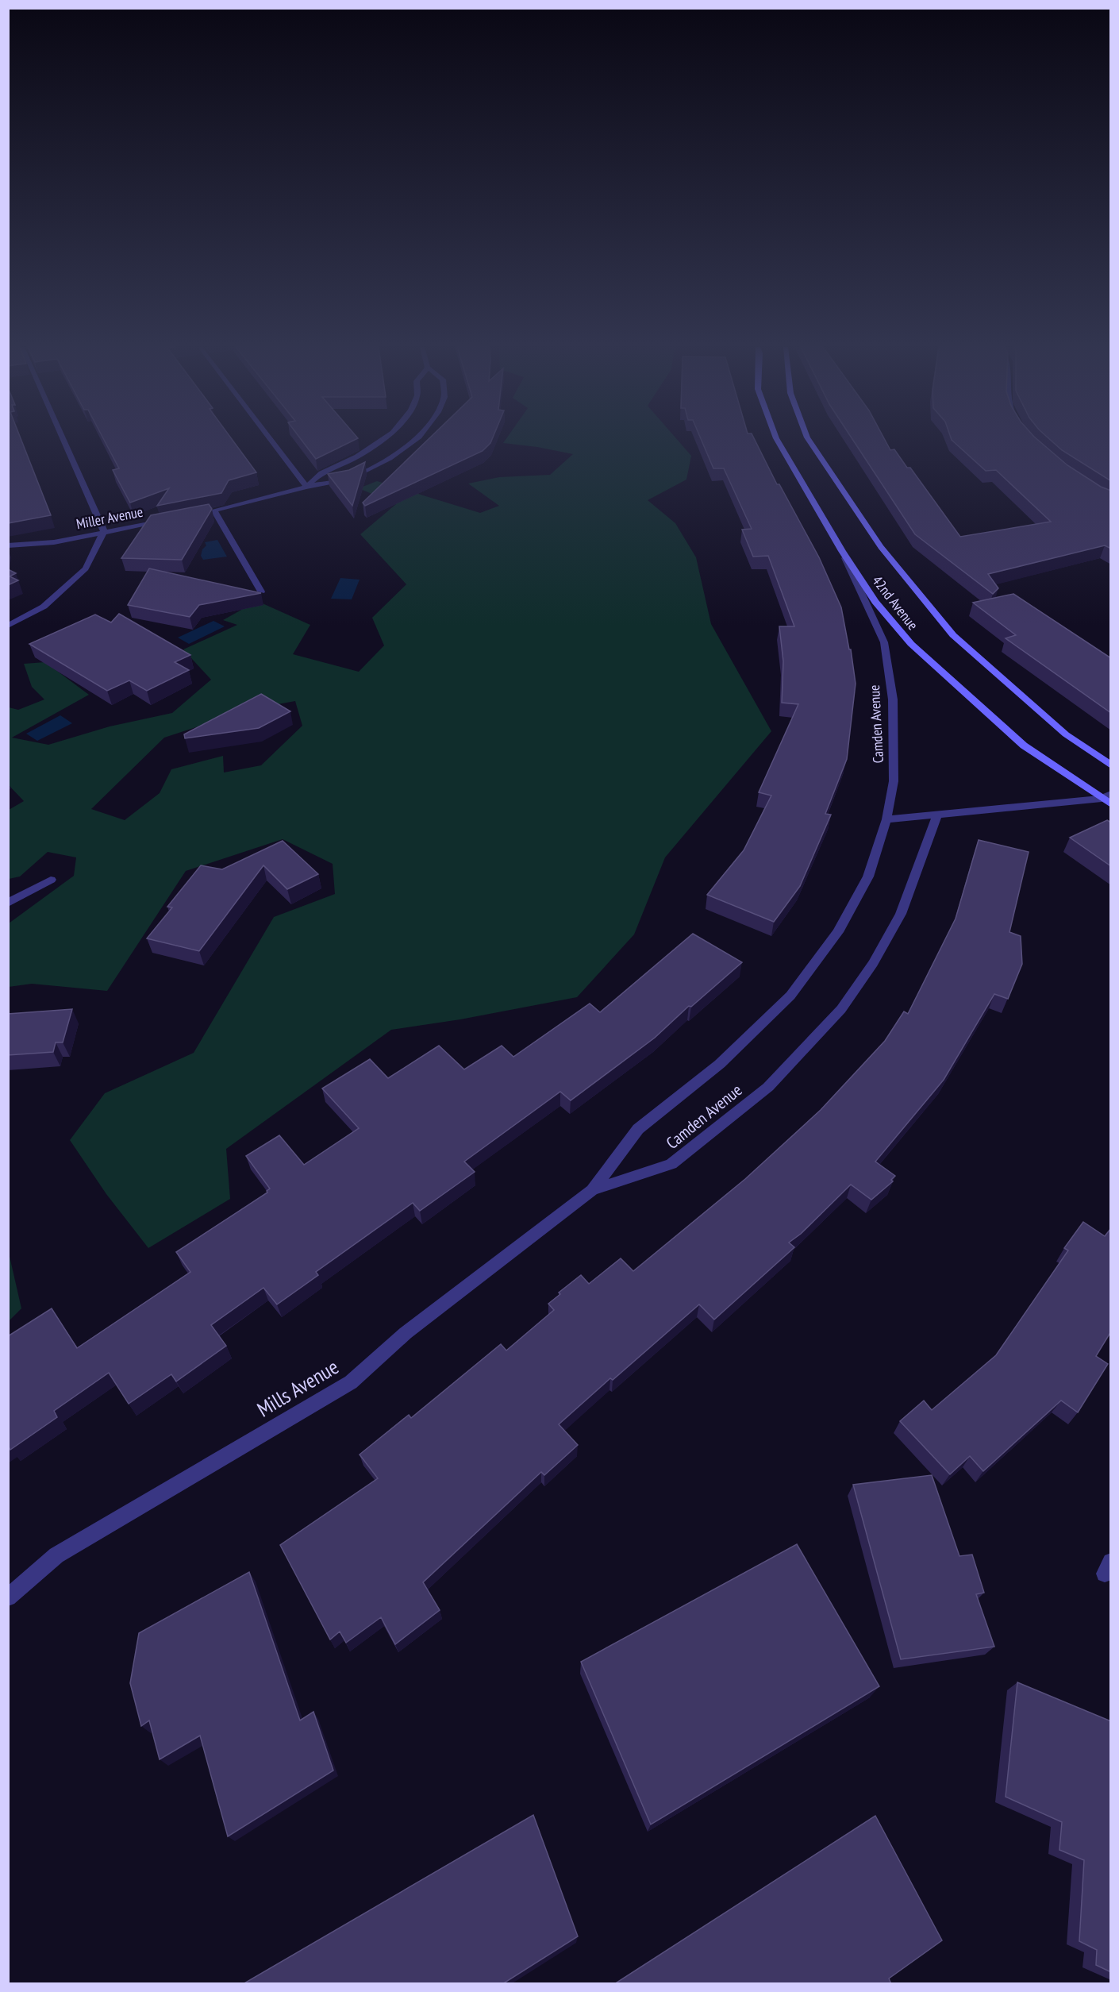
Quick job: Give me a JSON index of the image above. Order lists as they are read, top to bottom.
{
  "streets": {
    "street": [
      "Miller Avenue",
      "42nd Avenue",
      "Camden Avenue",
      "Mills Avenue"
    ]
  },
  "crossings": [
    ["42nd Avenue", "Camden Avenue"],
    ["Camden Avenue", "Mills Avenue"]
  ]
}
